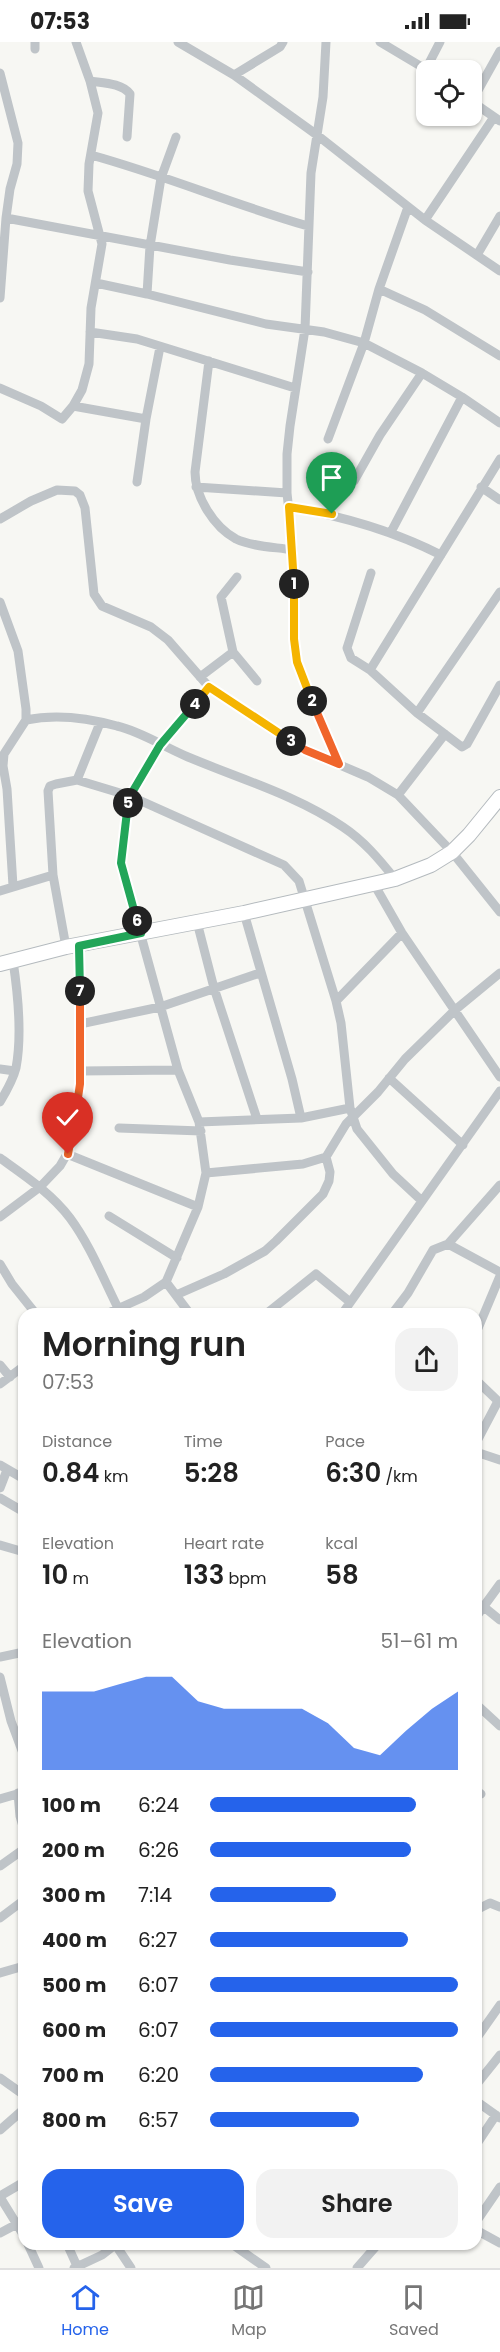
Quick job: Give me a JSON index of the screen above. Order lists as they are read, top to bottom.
{
  "page": {
    "status": "07:53",
    "pins": [
      "1",
      "2",
      "4",
      "3",
      "5",
      "6",
      "7"
    ],
    "heading": ["Morning run", "07:53"],
    "stats": [
      ["Distance", "0.84 km"],
      ["Time", "5:28"],
      ["Pace", "6:30 /km"],
      ["Elevation", "10 m"],
      ["Heart rate", "133 bpm"],
      ["kcal", "58"]
    ],
    "chart": ["Elevation", "51–61 m"],
    "list": [
      {
        "name": "100 m",
        "note": "6:24"
      },
      {
        "name": "200 m",
        "note": "6:26"
      },
      {
        "name": "300 m",
        "note": "7:14"
      },
      {
        "name": "400 m",
        "note": "6:27"
      },
      {
        "name": "500 m",
        "note": "6:07"
      },
      {
        "name": "600 m",
        "note": "6:07"
      },
      {
        "name": "700 m",
        "note": "6:20"
      },
      {
        "name": "800 m",
        "note": "6:57"
      }
    ],
    "buttons": ["Save", "Share"],
    "tabs": ["Home", "Map", "Saved"]
  }
}
